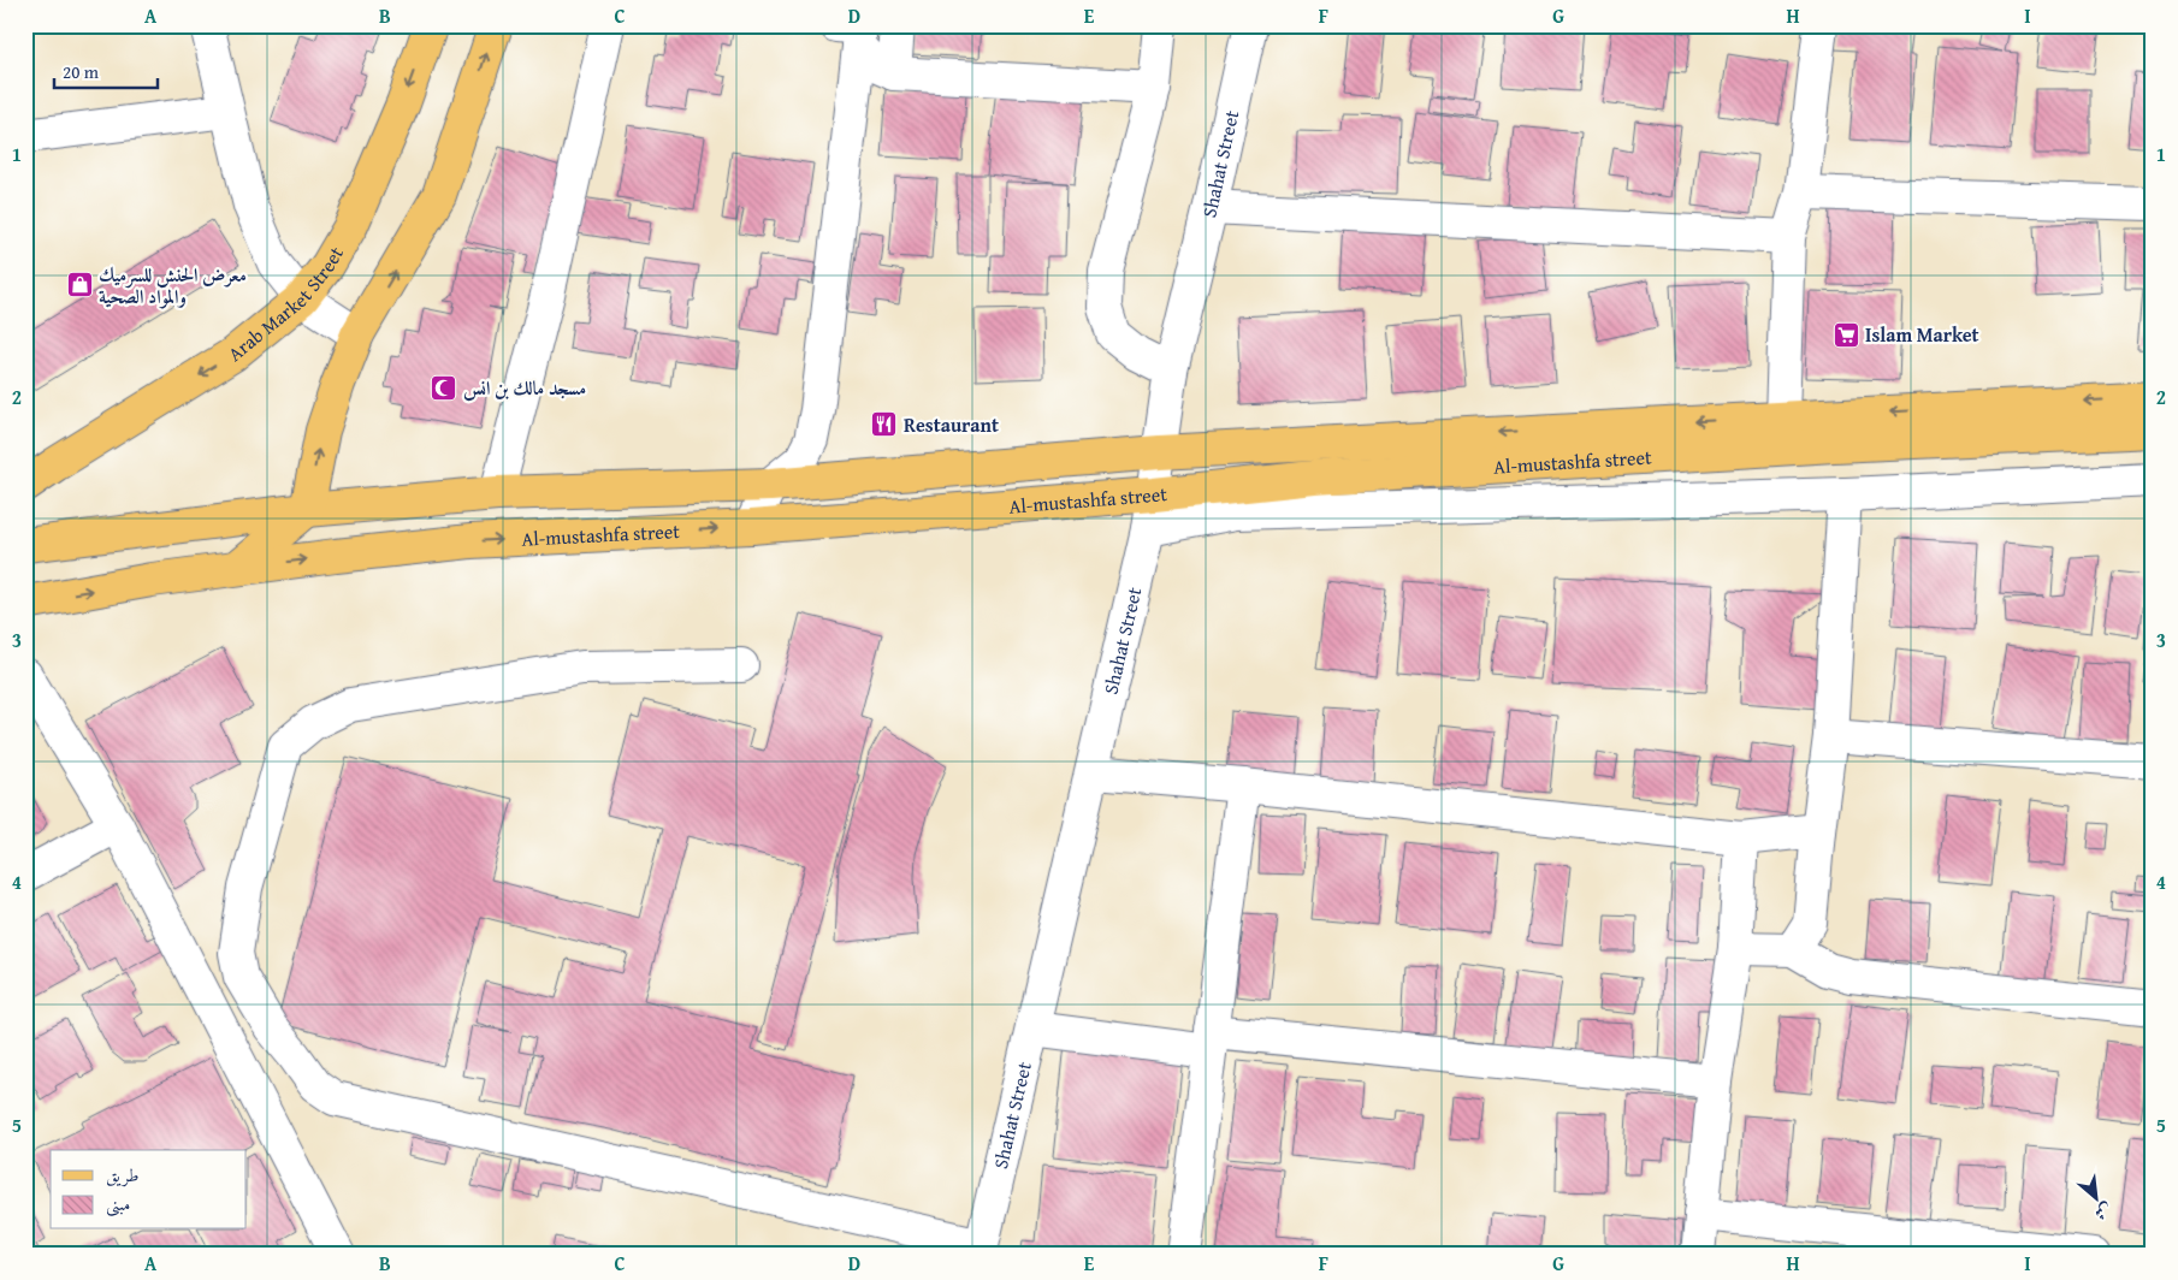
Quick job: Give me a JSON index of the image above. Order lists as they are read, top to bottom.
{
  "streets": {
    "main road": ["Arab Market Street", "Al-mustashfa street"],
    "street": ["Shahat Street"]
  },
  "crossings": [
    ["Shahat Street", "Al-mustashfa street"]
  ],
  "places": {
    "shop": ["معرض الحنش للسرميك والمواد الصحية"],
    "supermarket": ["Islam Market"],
    "mosque": ["مسجد مالك بن انس"],
    "restaurant": ["Restaurant"]
  },
  "legend": ["طريق", "مبنى"],
  "scale_bar": "20 m",
  "north": "bottom right",
  "grid": {
    "columns": [
      "A",
      "B",
      "C",
      "D",
      "E",
      "F",
      "G",
      "H",
      "I"
    ],
    "rows": [
      "1",
      "2",
      "3",
      "4",
      "5"
    ]
  }
}
